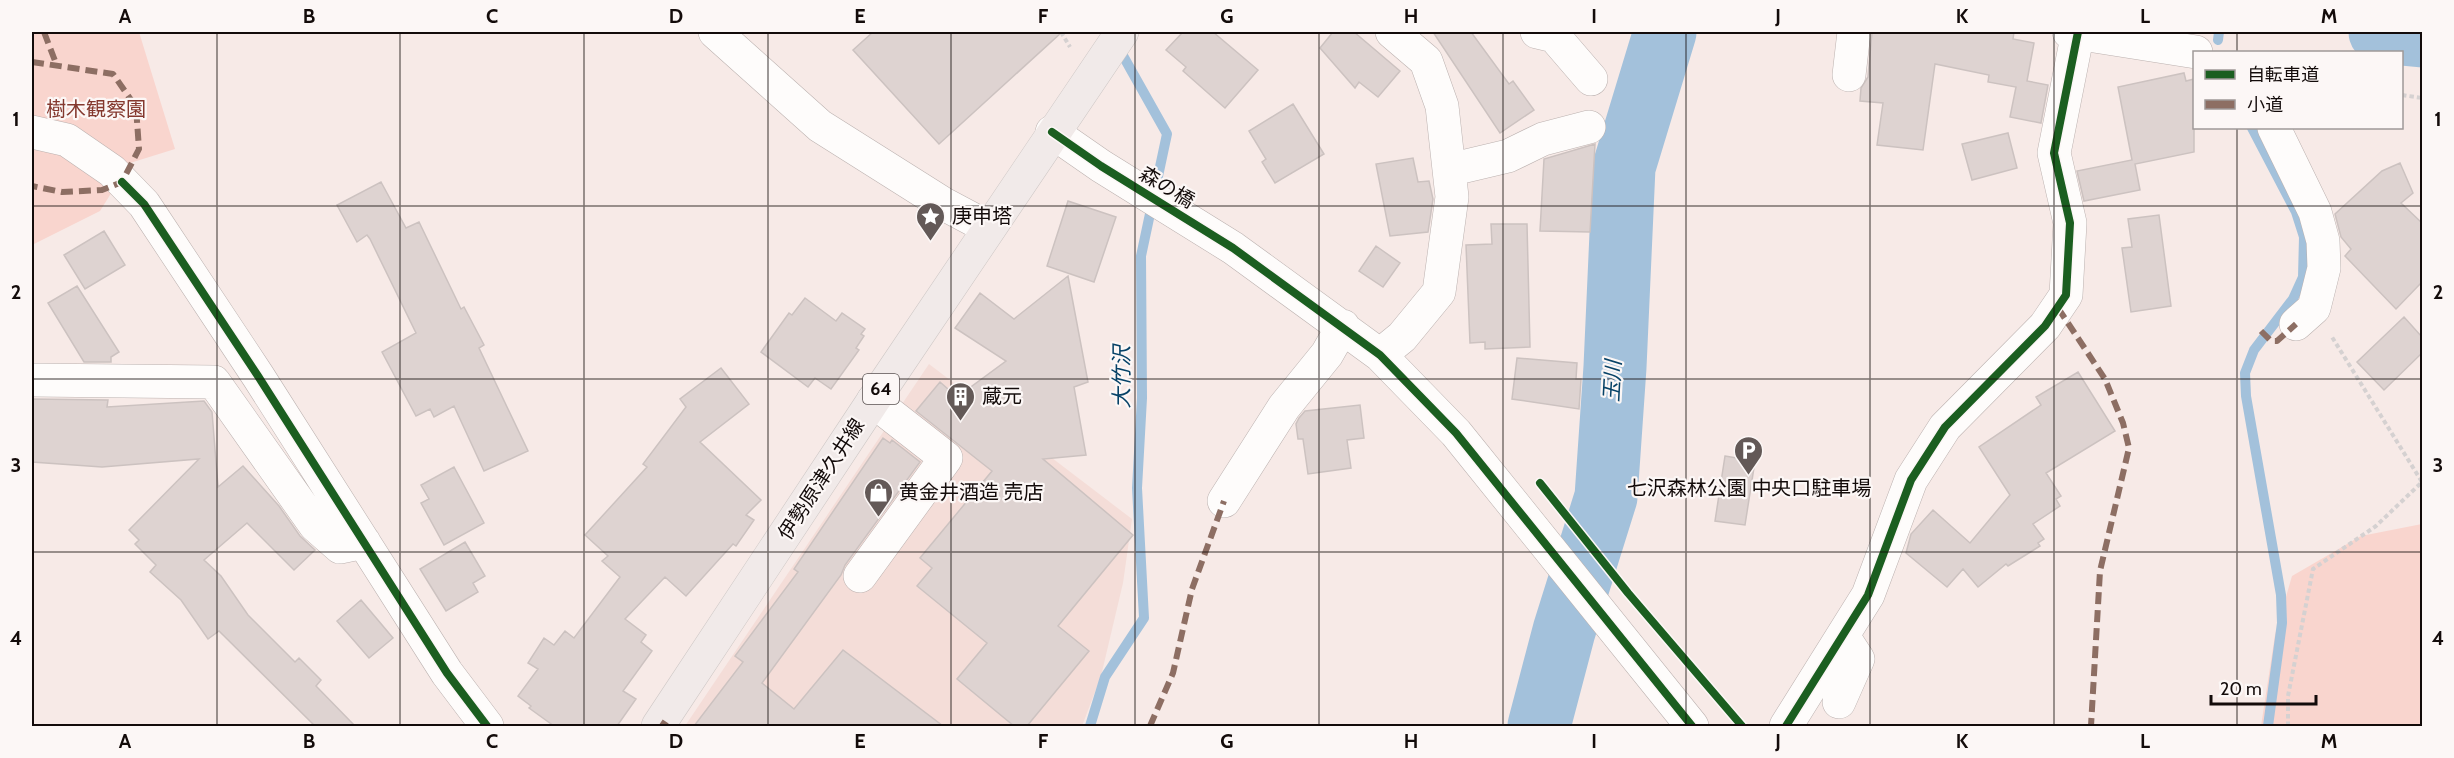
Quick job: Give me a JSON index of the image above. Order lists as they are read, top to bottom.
{
  "streets": {
    "main road": ["64", "伊勢原津久井線"],
    "street": ["森の橋"]
  },
  "crossings": [
    ["森の橋", "伊勢原津久井線"]
  ],
  "water": ["大竹沢", "玉川"],
  "parks": ["樹木観察園"],
  "places": {
    "place": ["庚申塔"],
    "building": ["蔵元"],
    "parking": ["七沢森林公園 中央口駐車場"],
    "shop": ["黄金井酒造 売店"]
  },
  "legend": ["自転車道", "小道"],
  "scale_bar": "20 m",
  "grid": {
    "columns": [
      "A",
      "B",
      "C",
      "D",
      "E",
      "F",
      "G",
      "H",
      "I",
      "J",
      "K",
      "L",
      "M"
    ],
    "rows": [
      "1",
      "2",
      "3",
      "4"
    ]
  }
}
